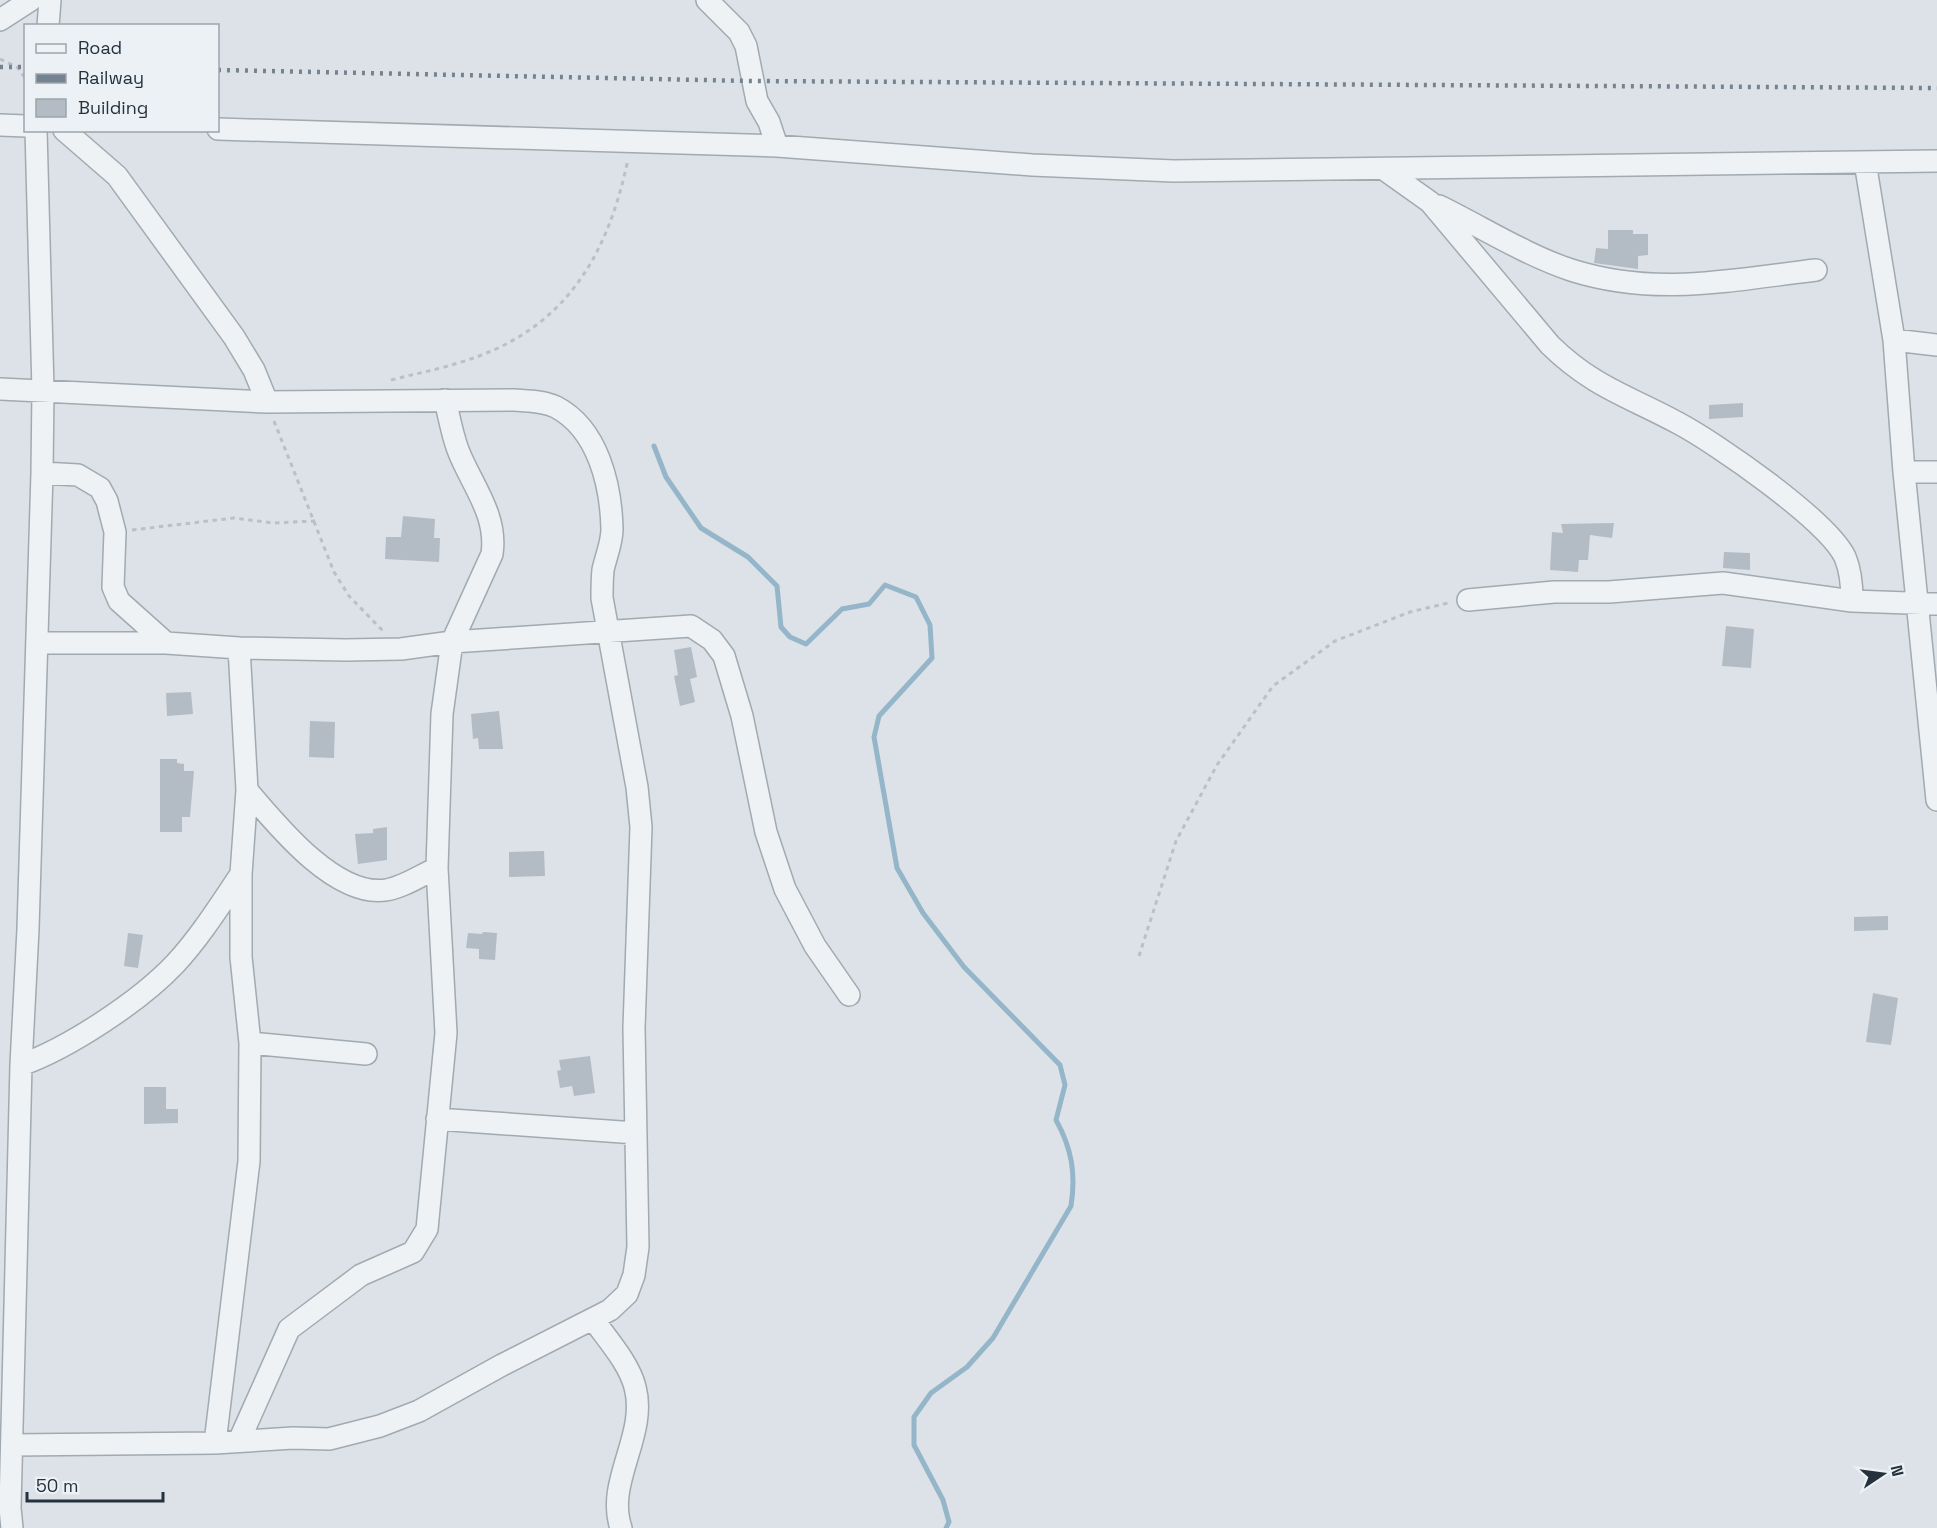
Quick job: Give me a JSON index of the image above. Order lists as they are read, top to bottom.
{
  "legend": ["Road", "Railway", "Building"],
  "scale_bar": "50 m",
  "north": "right"
}
